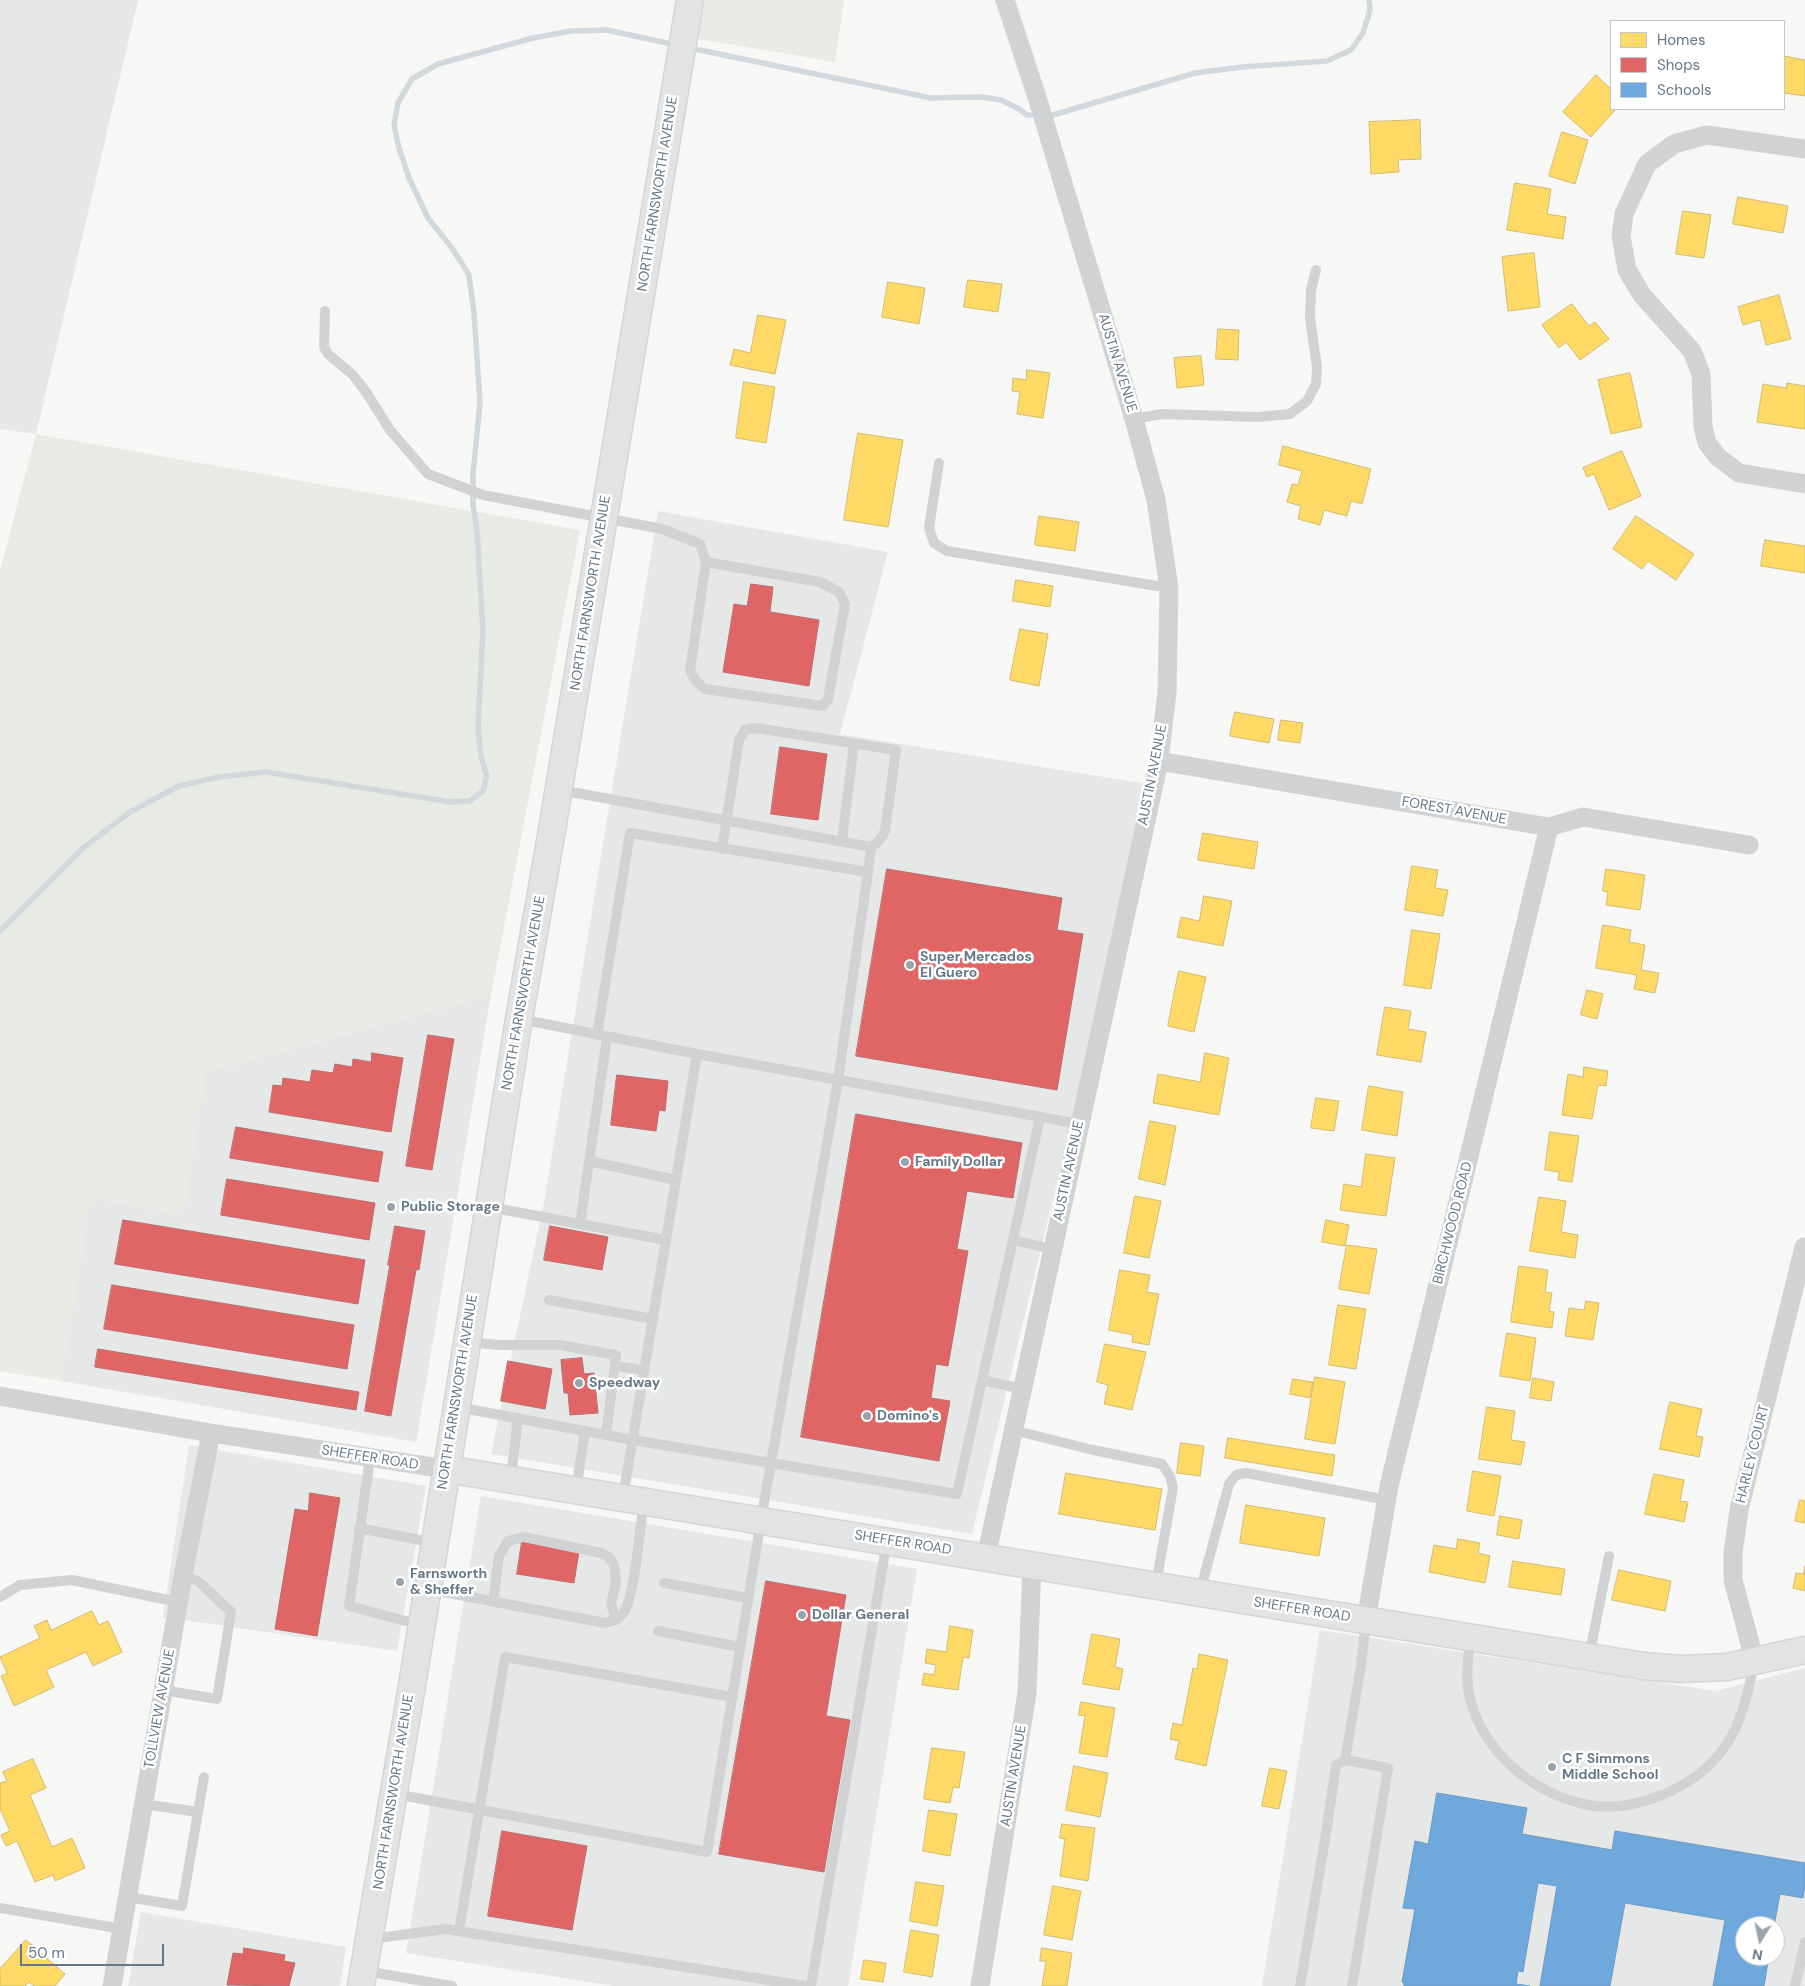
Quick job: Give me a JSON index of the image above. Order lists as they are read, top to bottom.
{
  "streets": {
    "main road": ["NORTH FARNSWORTH AVENUE", "SHEFFER ROAD"],
    "street": [
      "AUSTIN AVENUE",
      "FOREST AVENUE",
      "BIRCHWOOD ROAD",
      "HARLEY COURT",
      "TOLLVIEW AVENUE"
    ]
  },
  "crossings": [
    ["NORTH FARNSWORTH AVENUE", "SHEFFER ROAD"],
    ["AUSTIN AVENUE", "FOREST AVENUE"],
    ["AUSTIN AVENUE", "SHEFFER ROAD"],
    ["FOREST AVENUE", "BIRCHWOOD ROAD"],
    ["BIRCHWOOD ROAD", "SHEFFER ROAD"],
    ["HARLEY COURT", "SHEFFER ROAD"],
    ["SHEFFER ROAD", "TOLLVIEW AVENUE"]
  ],
  "places": [
    "Super Mercados El Guero",
    "Family Dollar",
    "Public Storage",
    "Speedway",
    "Domino's",
    "Farnsworth & Sheffer",
    "Dollar General",
    "C F Simmons Middle School"
  ],
  "legend": ["Homes", "Shops", "Schools"],
  "scale_bar": "50 m",
  "north": "bottom"
}
